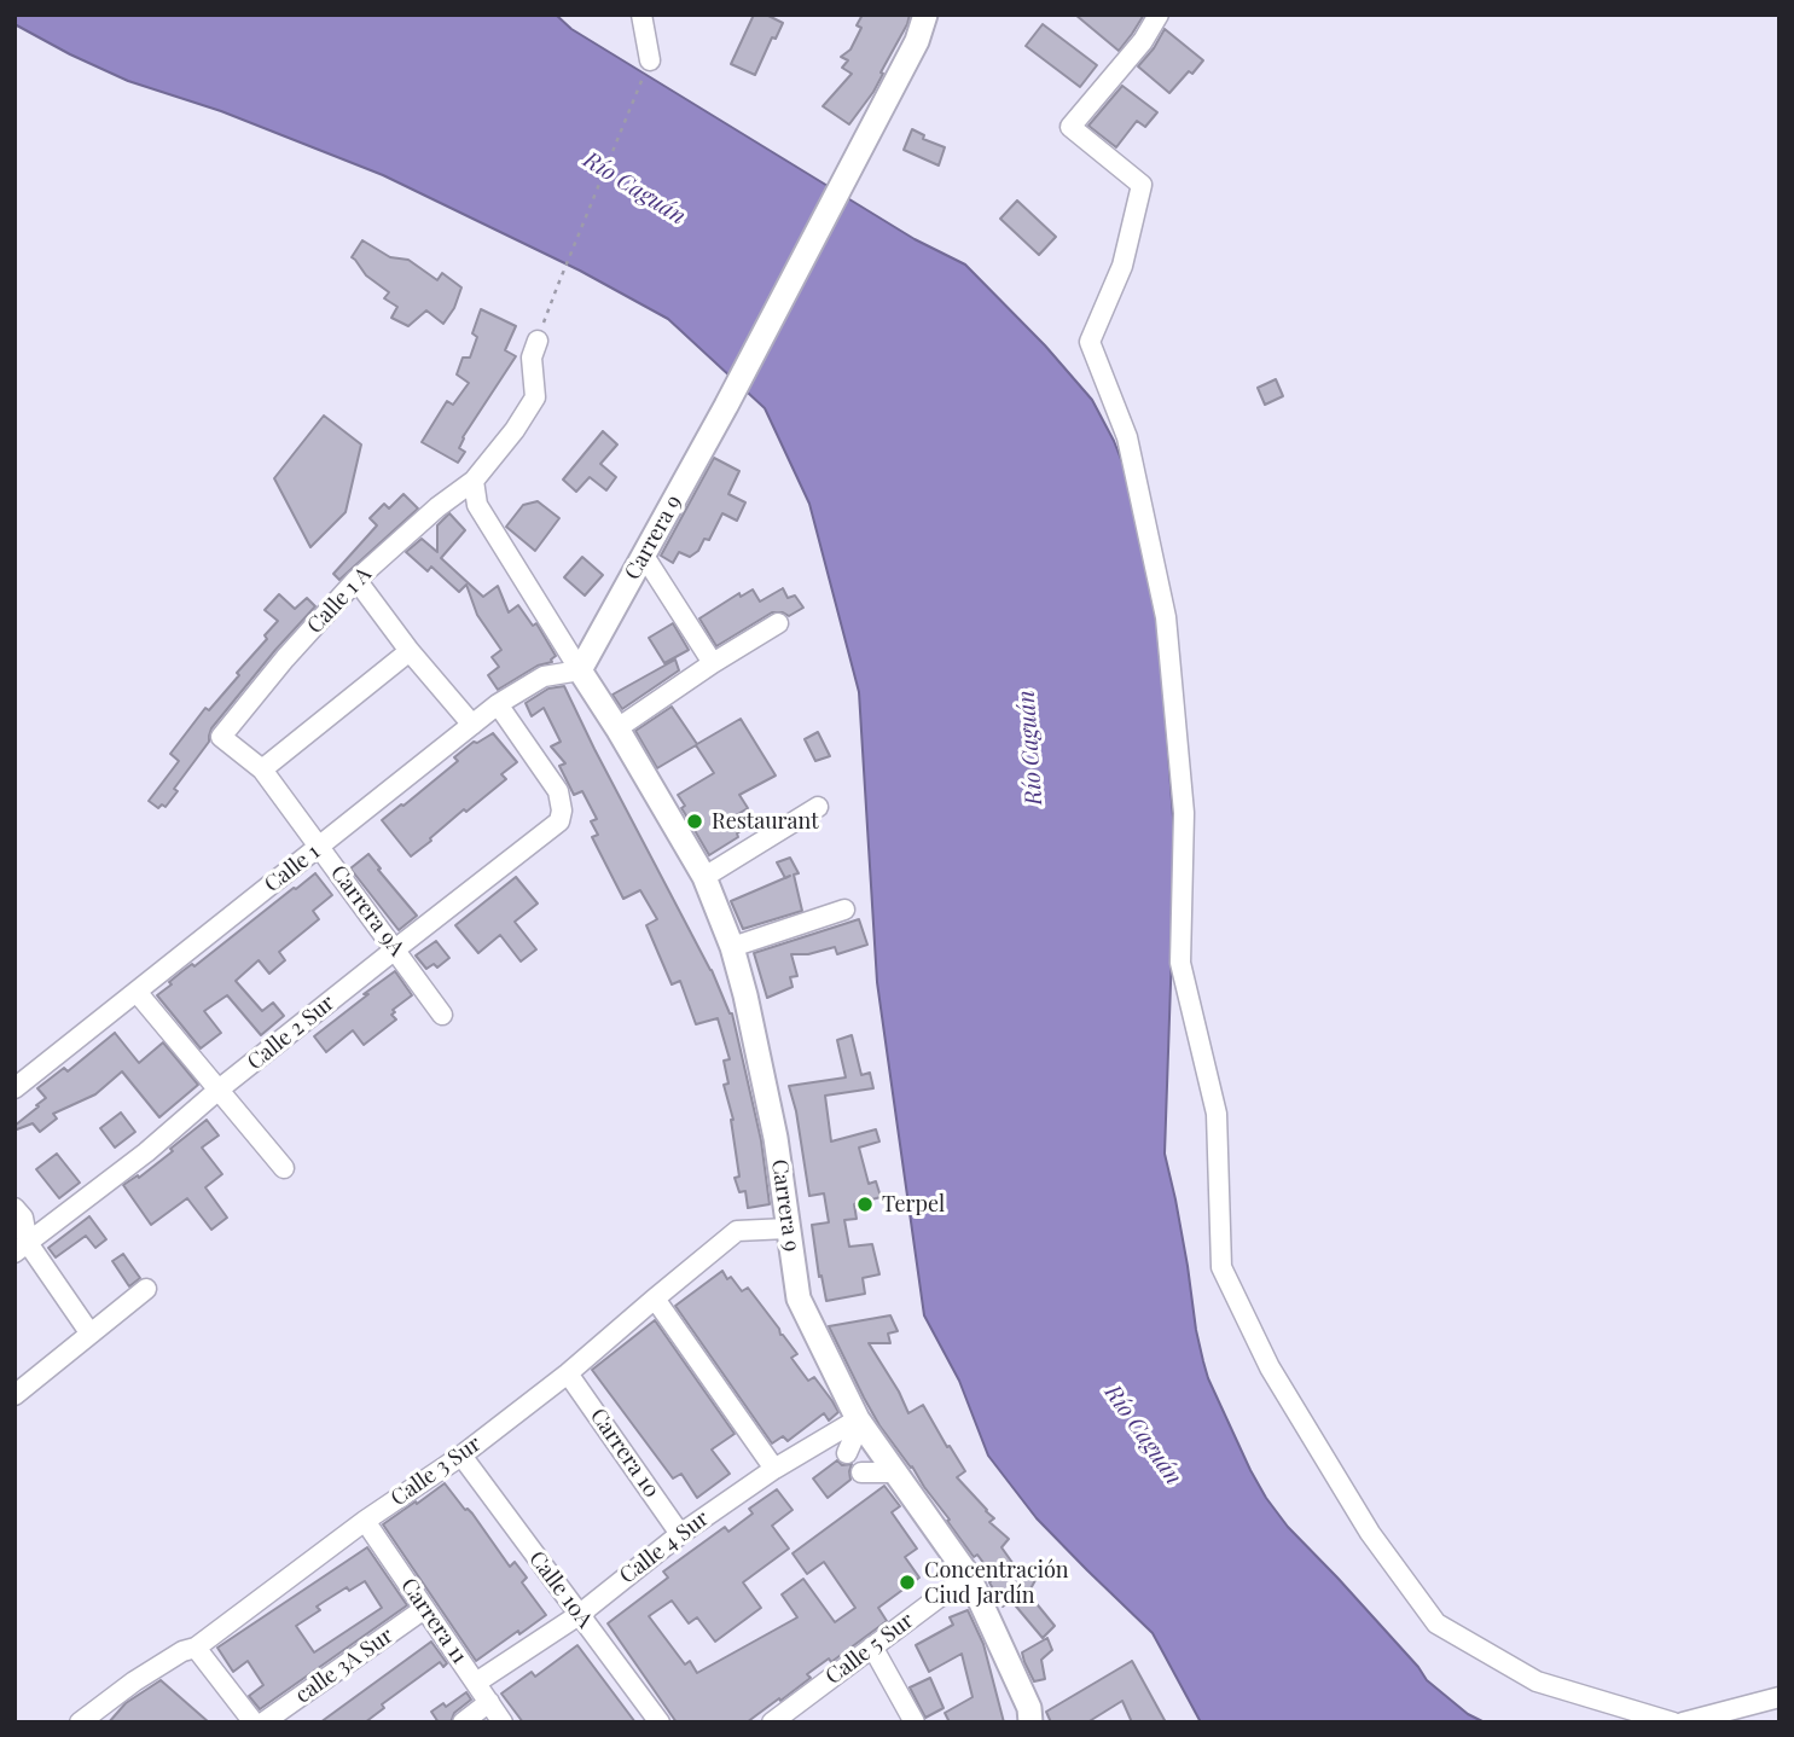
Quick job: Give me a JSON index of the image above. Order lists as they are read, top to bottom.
{
  "streets": {
    "main road": ["Carrera 9"],
    "street": [
      "Calle 1 A",
      "Calle 1",
      "Carrera 9A",
      "Calle 2 Sur",
      "Carrera 10",
      "Calle 3 Sur",
      "Calle 4 Sur",
      "Calle 10A",
      "Carrera 11",
      "Calle 5 Sur",
      "calle 3A Sur"
    ]
  },
  "crossings": [
    ["Carrera 9", "Calle 1 A"],
    ["Carrera 9", "Calle 1"],
    ["Carrera 9", "Calle 3 Sur"],
    ["Carrera 9", "Calle 4 Sur"],
    ["Carrera 9", "Calle 5 Sur"],
    ["Calle 1 A", "Carrera 9A"],
    ["Calle 1", "Carrera 9A"],
    ["Calle 1", "Calle 2 Sur"],
    ["Carrera 9A", "Calle 2 Sur"],
    ["Carrera 10", "Calle 3 Sur"],
    ["Carrera 10", "Calle 4 Sur"],
    ["Calle 3 Sur", "Calle 10A"],
    ["Calle 3 Sur", "Carrera 11"],
    ["Calle 4 Sur", "Calle 10A"],
    ["Calle 4 Sur", "Carrera 11"],
    ["Carrera 11", "calle 3A Sur"]
  ],
  "water": ["Río Caguán"],
  "places": ["Restaurant", "Terpel", "Concentración Ciud Jardín"]
}
